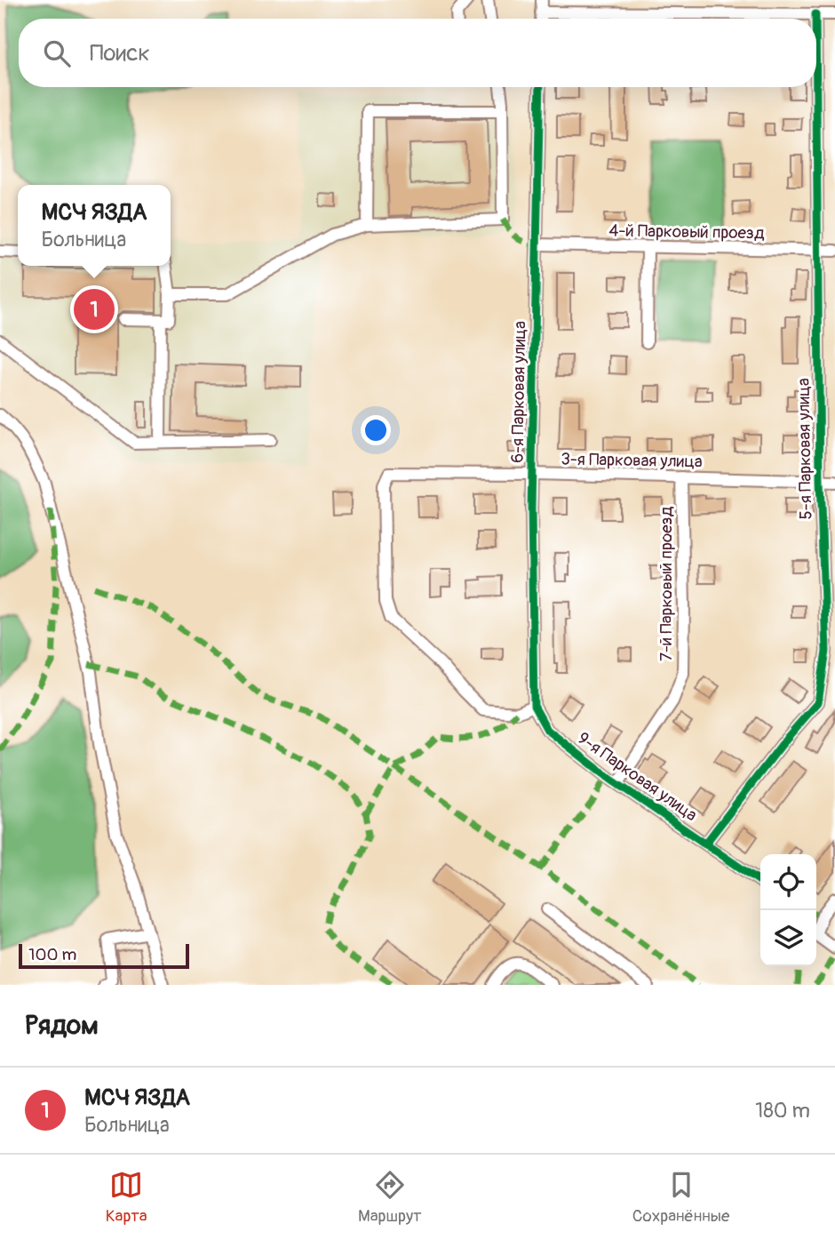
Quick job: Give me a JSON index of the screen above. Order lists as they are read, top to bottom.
{
  "streets": {
    "street": [
      "4-й Парковый проезд",
      "6-я Парковая улица",
      "5-я Парковая улица",
      "3-я Парковая улица",
      "7-й Парковый проезд",
      "9-я Парковая улица"
    ]
  },
  "crossings": [
    ["4-й Парковый проезд", "6-я Парковая улица"],
    ["4-й Парковый проезд", "5-я Парковая улица"],
    ["6-я Парковая улица", "3-я Парковая улица"],
    ["6-я Парковая улица", "9-я Парковая улица"],
    ["5-я Парковая улица", "3-я Парковая улица"],
    ["5-я Парковая улица", "9-я Парковая улица"],
    ["3-я Парковая улица", "7-й Парковый проезд"],
    ["3-я Парковая улица", "9-я Парковая улица"],
    ["7-й Парковый проезд", "9-я Парковая улица"]
  ],
  "scale_bar": "100 m",
  "page": {
    "search": "Поиск",
    "popup": ["МСЧ ЯЗДА", "Больница"],
    "pins": "1",
    "scale": "100 m",
    "heading": "Рядом",
    "list": [
      {
        "mark": "1",
        "name": "МСЧ ЯЗДА",
        "note": "Больница",
        "value": "180 m"
      }
    ],
    "nav": ["Карта", "Маршрут", "Сохранённые"]
  }
}
